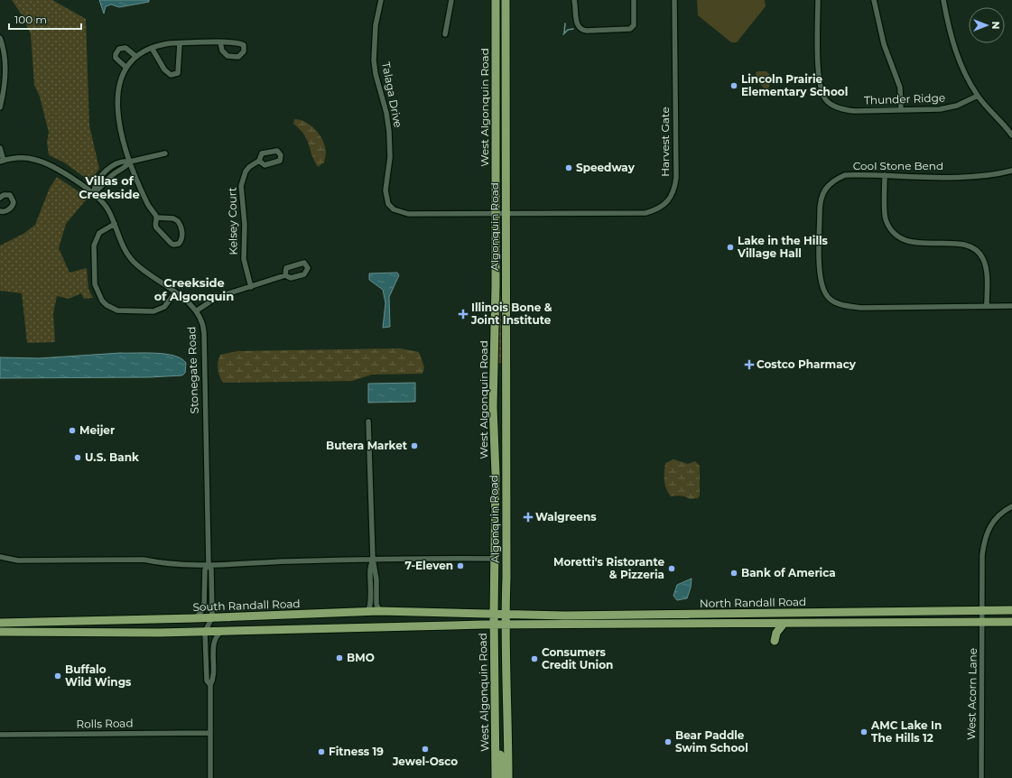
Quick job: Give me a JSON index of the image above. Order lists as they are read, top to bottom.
{
  "streets": {
    "main road": [
      "West Algonquin Road",
      "Algonquin Road",
      "North Randall Road",
      "South Randall Road"
    ],
    "street": [
      "Talaga Drive",
      "Thunder Ridge",
      "Harvest Gate",
      "Cool Stone Bend",
      "Kelsey Court",
      "Stonegate Road",
      "West Acorn Lane",
      "Rolls Road"
    ]
  },
  "crossings": [
    ["Talaga Drive", "West Algonquin Road"],
    ["Talaga Drive", "Harvest Gate"],
    ["Talaga Drive", "Algonquin Road"],
    ["West Algonquin Road", "North Randall Road"],
    ["West Algonquin Road", "South Randall Road"],
    ["Harvest Gate", "Algonquin Road"],
    ["Algonquin Road", "North Randall Road"],
    ["Stonegate Road", "South Randall Road"],
    ["Stonegate Road", "Rolls Road"],
    ["North Randall Road", "South Randall Road"],
    ["North Randall Road", "West Acorn Lane"]
  ],
  "districts": ["Villas of Creekside", "Creekside of Algonquin"],
  "places": {
    "other": [
      "Lincoln Prairie Elementary School",
      "Speedway",
      "Lake in the Hills Village Hall",
      "Meijer",
      "Butera Market",
      "U.S. Bank",
      "7-Eleven",
      "Moretti's Ristorante & Pizzeria",
      "Bank of America",
      "BMO",
      "Consumers Credit Union",
      "Buffalo Wild Wings",
      "AMC Lake In The Hills 12",
      "Bear Paddle Swim School",
      "Jewel-Osco",
      "Fitness 19"
    ],
    "health": ["Illinois Bone & Joint Institute", "Costco Pharmacy", "Walgreens"]
  },
  "scale_bar": "100 m",
  "north": "right"
}
